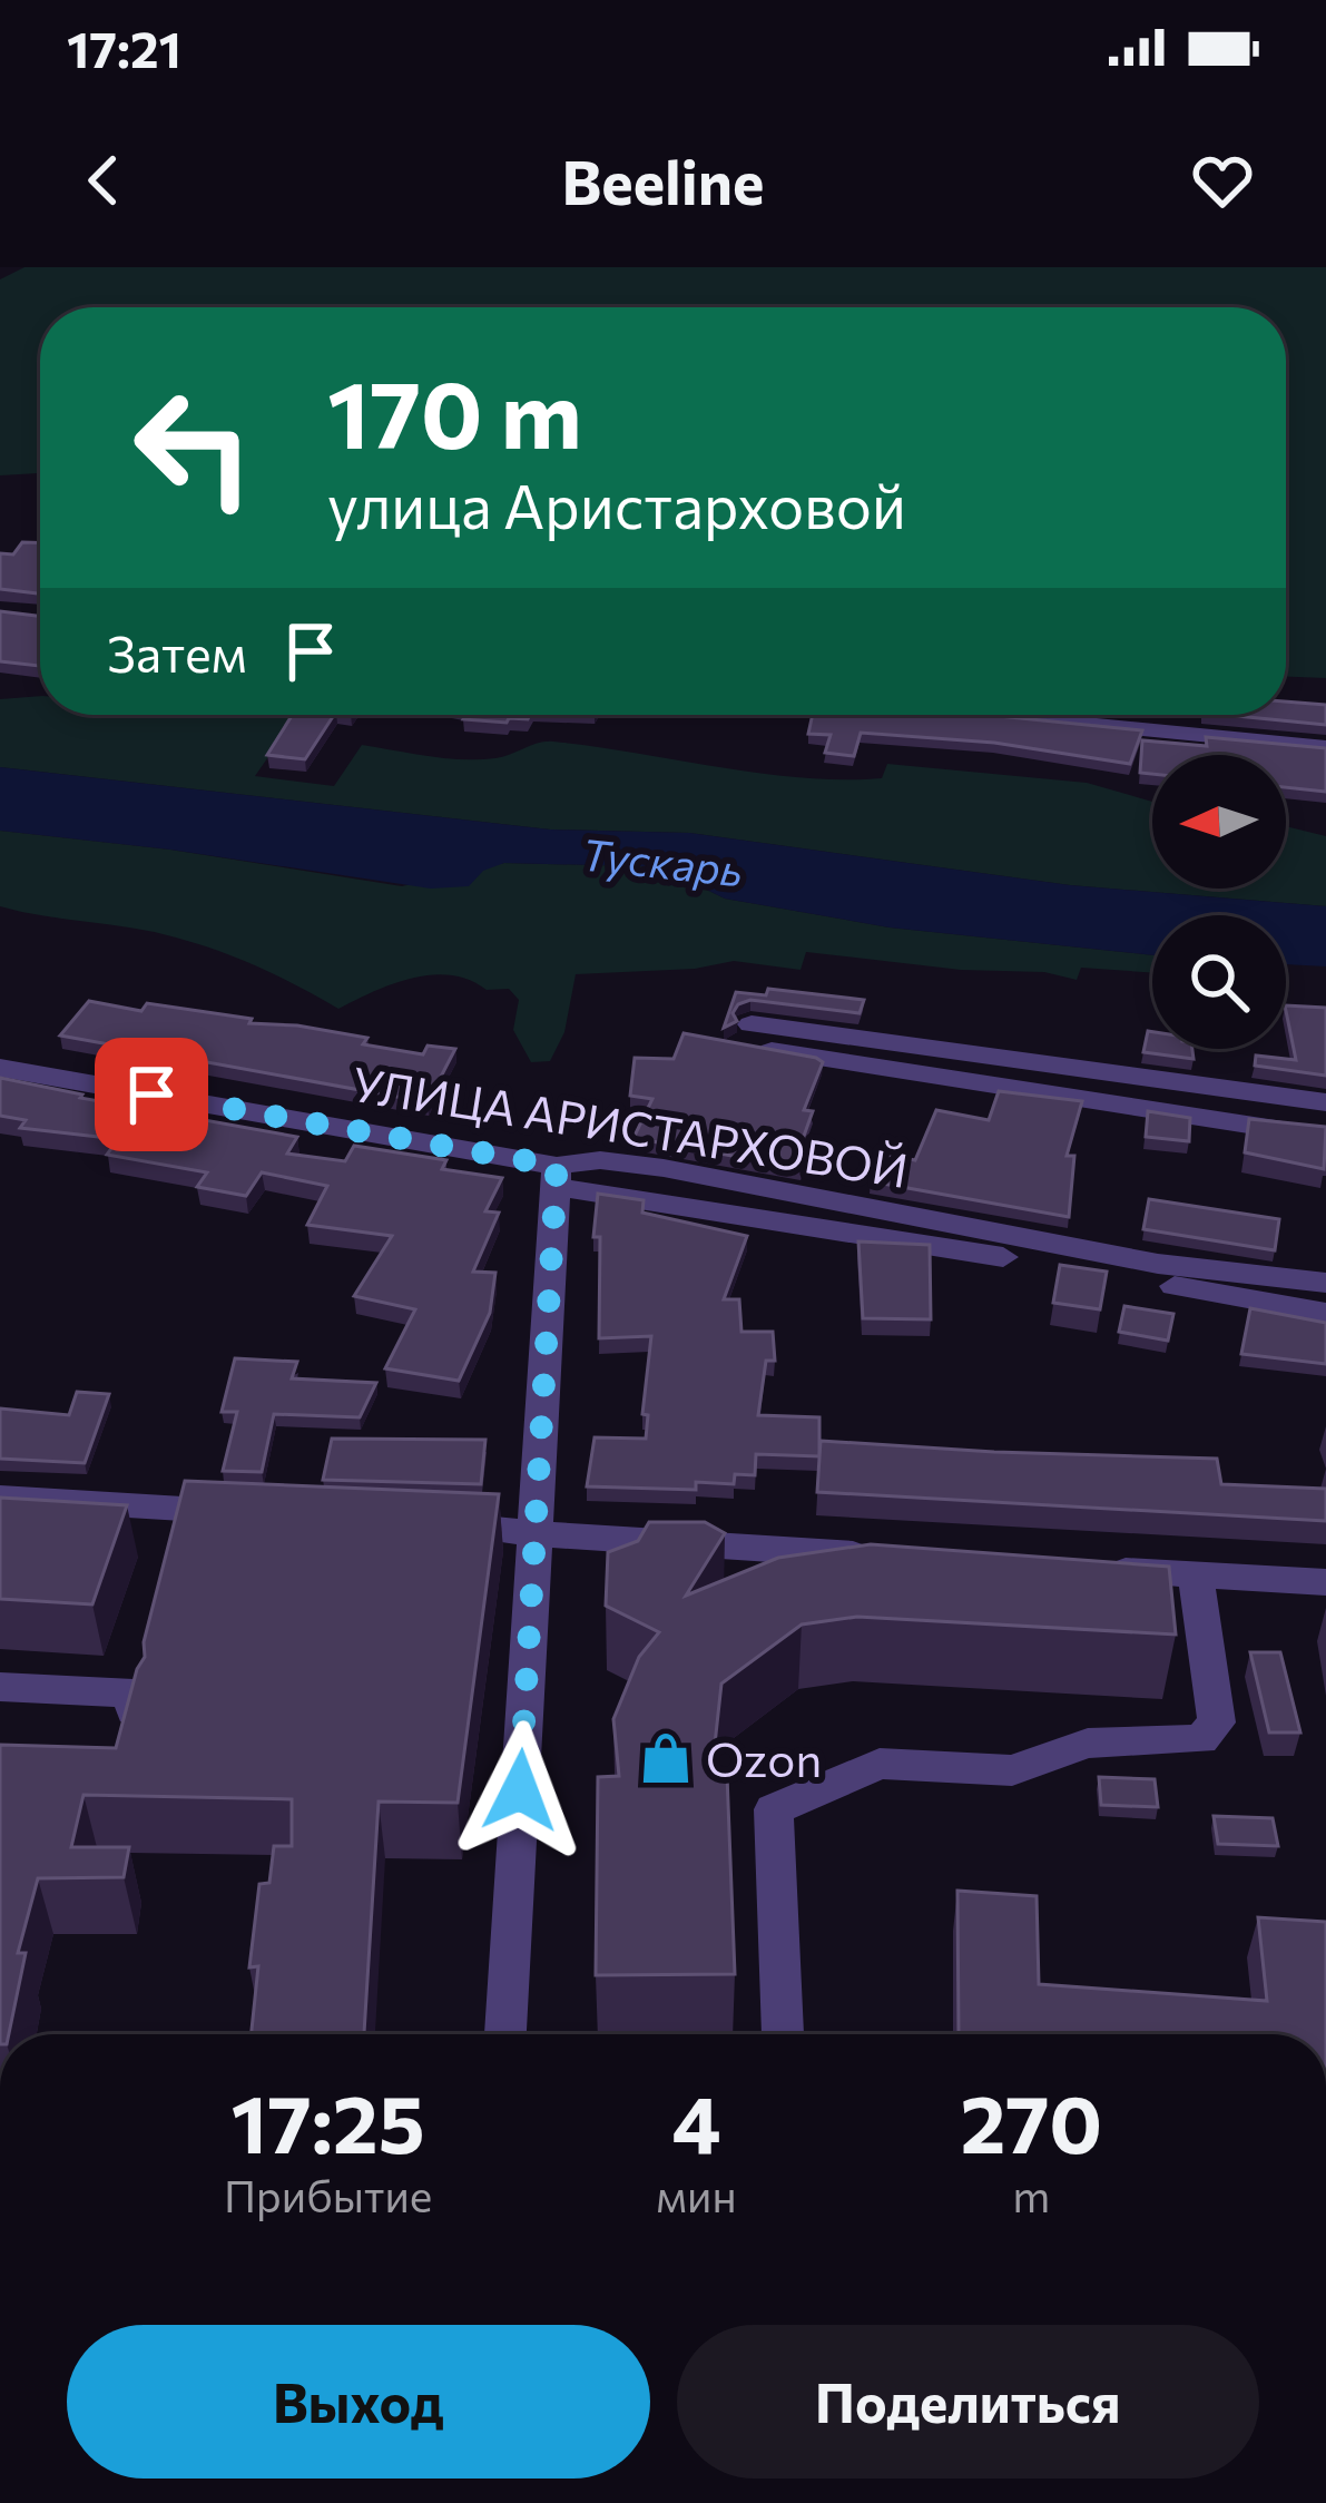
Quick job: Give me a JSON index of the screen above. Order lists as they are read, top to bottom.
{
  "streets": {
    "street": ["УЛИЦА АРИСТАРХОВОЙ"]
  },
  "water": ["Тускарь"],
  "places": {
    "shop": ["Ozon"]
  },
  "north": "left",
  "page": {
    "status": "17:21",
    "header": "Beeline",
    "turn": ["170 m", "улица Аристарховой"],
    "then": "Затем",
    "eta": [
      "17:25",
      "Прибытие",
      "4",
      "мин",
      "270",
      "m"
    ],
    "buttons": ["Выход", "Поделиться"]
  }
}
